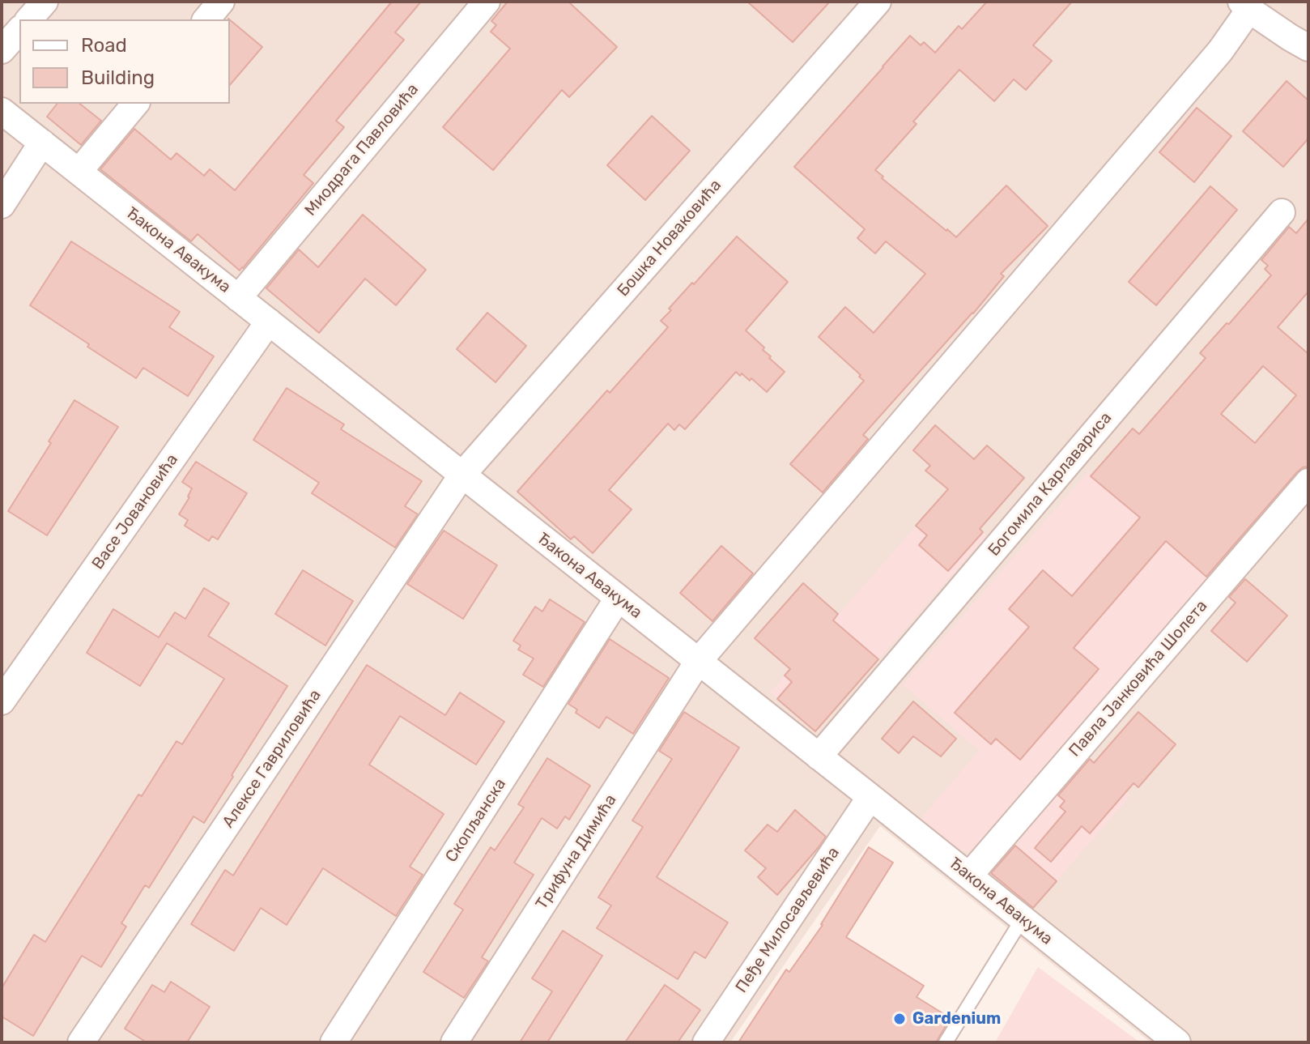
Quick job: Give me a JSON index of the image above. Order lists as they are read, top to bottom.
{
  "streets": {
    "street": [
      "Миодрага Павловића",
      "Бошка Новаковића",
      "Ђакона Авакума",
      "Богомила Карлавариса",
      "Васе Јовановића",
      "Павла Јанковића Шолета",
      "Алексе Гавриловића",
      "Скопљанска",
      "Трифуна Димића",
      "Пеђе Милосављевића"
    ]
  },
  "crossings": [
    ["Миодрага Павловића", "Ђакона Авакума"],
    ["Бошка Новаковића", "Ђакона Авакума"],
    ["Бошка Новаковића", "Алексе Гавриловића"],
    ["Ђакона Авакума", "Богомила Карлавариса"],
    ["Ђакона Авакума", "Васе Јовановића"],
    ["Ђакона Авакума", "Павла Јанковића Шолета"],
    ["Ђакона Авакума", "Алексе Гавриловића"],
    ["Ђакона Авакума", "Скопљанска"],
    ["Ђакона Авакума", "Трифуна Димића"],
    ["Ђакона Авакума", "Пеђе Милосављевића"]
  ],
  "places": ["Gardenium"],
  "legend": ["Road", "Building"]
}
